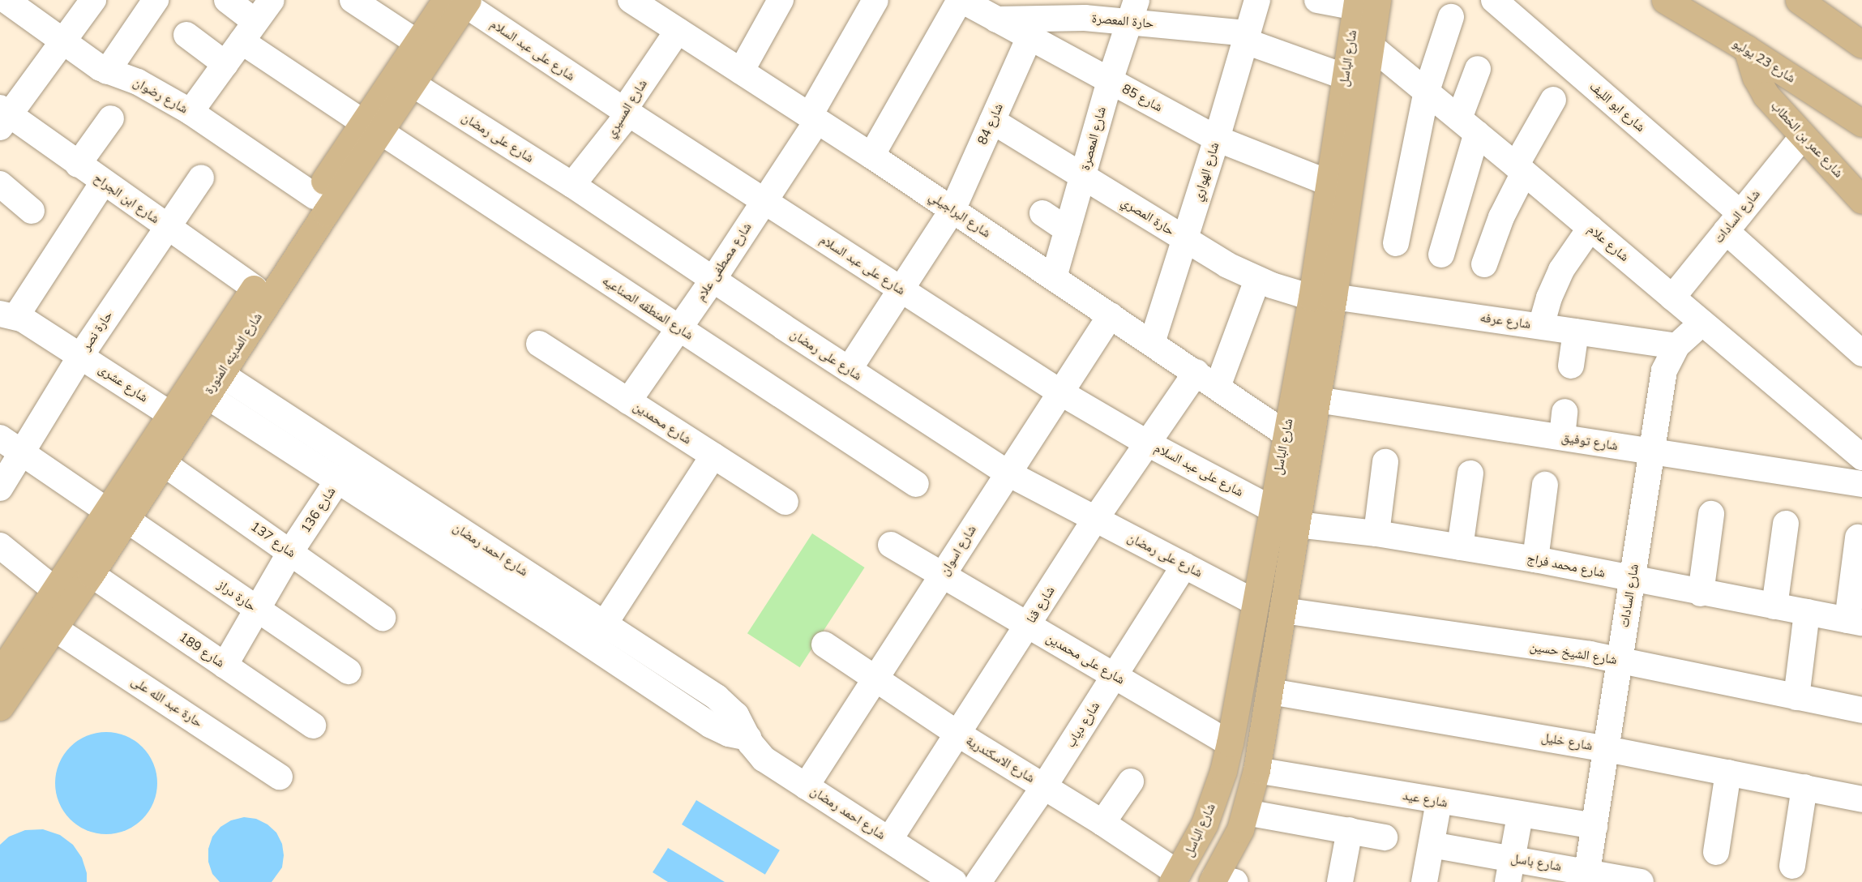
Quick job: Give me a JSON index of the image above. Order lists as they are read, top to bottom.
{
  "streets": {
    "main road": [
      "شارع الباسل",
      "شارع 23 يوليو",
      "شارع عمر بن الخطاب",
      "شارع المدينه المنورة"
    ],
    "street": [
      "حارة المعصرة",
      "شارع على عبد السلام",
      "شارع رضوان",
      "شارع 85",
      "شارع ابو الليف",
      "شارع المسيري",
      "شارع 84",
      "شارع على رمضان",
      "شارع المعصرة",
      "شارع الهواري",
      "شارع ابن الجراح",
      "شارع البراجيلي",
      "حارة المصري",
      "شارع السادات",
      "شارع علام",
      "شارع مصطفى علام",
      "شارع المنطقه الصناعيه",
      "شارع عرفه",
      "حارة نصر",
      "شارع عشرى",
      "شارع محمدين",
      "شارع توفيق",
      "شارع 136",
      "شارع 137",
      "شارع احمد رمضان",
      "شارع اسوان",
      "شارع محمد فراج",
      "حارة دراز",
      "شارع قنا",
      "شارع 189",
      "شارع الشيخ حسين",
      "شارع على محمدين",
      "حارة عبد الله على",
      "شارع دياب",
      "شارع خليل",
      "شارع الاسكندرية",
      "شارع عيد",
      "شارع باسل"
    ]
  },
  "crossings": [
    ["حارة المعصرة", "شارع الباسل"],
    ["حارة المعصرة", "شارع 85"],
    ["حارة المعصرة", "شارع المعصرة"],
    ["حارة المعصرة", "شارع الهواري"],
    ["شارع على عبد السلام", "شارع الباسل"],
    ["شارع على عبد السلام", "شارع المسيري"],
    ["شارع على عبد السلام", "شارع 84"],
    ["شارع على عبد السلام", "شارع مصطفى علام"],
    ["شارع على عبد السلام", "شارع المدينه المنورة"],
    ["شارع على عبد السلام", "شارع اسوان"],
    ["شارع على عبد السلام", "شارع قنا"],
    ["شارع الباسل", "شارع 85"],
    ["شارع الباسل", "شارع على رمضان"],
    ["شارع الباسل", "شارع البراجيلي"],
    ["شارع الباسل", "حارة المصري"],
    ["شارع الباسل", "شارع علام"],
    ["شارع الباسل", "شارع عرفه"],
    ["شارع الباسل", "شارع توفيق"],
    ["شارع الباسل", "شارع محمد فراج"],
    ["شارع الباسل", "شارع الشيخ حسين"],
    ["شارع الباسل", "شارع على محمدين"],
    ["شارع الباسل", "شارع خليل"],
    ["شارع الباسل", "شارع الاسكندرية"],
    ["شارع الباسل", "شارع عيد"],
    ["شارع 23 يوليو", "شارع عمر بن الخطاب"],
    ["شارع رضوان", "شارع المدينه المنورة"],
    ["شارع 85", "شارع 84"],
    ["شارع 85", "شارع المعصرة"],
    ["شارع 85", "شارع الهواري"],
    ["شارع ابو الليف", "شارع السادات"],
    ["شارع المسيري", "شارع على رمضان"],
    ["شارع المسيري", "شارع البراجيلي"],
    ["شارع 84", "شارع على رمضان"],
    ["شارع 84", "شارع البراجيلي"],
    ["شارع 84", "حارة المصري"],
    ["شارع على رمضان", "شارع مصطفى علام"],
    ["شارع على رمضان", "شارع المدينه المنورة"],
    ["شارع على رمضان", "شارع اسوان"],
    ["شارع على رمضان", "شارع قنا"],
    ["شارع على رمضان", "شارع دياب"],
    ["شارع المعصرة", "شارع البراجيلي"],
    ["شارع المعصرة", "حارة المصري"],
    ["شارع عمر بن الخطاب", "شارع السادات"],
    ["شارع الهواري", "شارع البراجيلي"],
    ["شارع الهواري", "حارة المصري"],
    ["شارع ابن الجراح", "حارة نصر"],
    ["شارع ابن الجراح", "شارع المدينه المنورة"],
    ["شارع البراجيلي", "شارع مصطفى علام"],
    ["شارع البراجيلي", "شارع اسوان"],
    ["شارع البراجيلي", "شارع قنا"],
    ["حارة المصري", "شارع عرفه"],
    ["شارع السادات", "شارع علام"],
    ["شارع السادات", "شارع عرفه"],
    ["شارع السادات", "شارع توفيق"],
    ["شارع السادات", "شارع محمد فراج"],
    ["شارع السادات", "شارع الشيخ حسين"],
    ["شارع السادات", "شارع خليل"],
    ["شارع السادات", "شارع عيد"],
    ["شارع السادات", "شارع باسل"],
    ["شارع مصطفى علام", "شارع المنطقه الصناعيه"],
    ["شارع مصطفى علام", "شارع محمدين"],
    ["شارع المنطقه الصناعيه", "شارع المدينه المنورة"],
    ["حارة نصر", "شارع عشرى"],
    ["حارة نصر", "حارة دراز"],
    ["شارع المدينه المنورة", "شارع عشرى"],
    ["شارع المدينه المنورة", "شارع 137"],
    ["شارع المدينه المنورة", "شارع احمد رمضان"],
    ["شارع المدينه المنورة", "حارة دراز"],
    ["شارع المدينه المنورة", "شارع 189"],
    ["شارع المدينه المنورة", "حارة عبد الله على"],
    ["شارع 136", "شارع 137"],
    ["شارع 136", "شارع احمد رمضان"],
    ["شارع 136", "حارة دراز"],
    ["شارع 136", "شارع 189"],
    ["شارع احمد رمضان", "شارع اسوان"],
    ["شارع احمد رمضان", "شارع قنا"],
    ["شارع اسوان", "شارع على محمدين"],
    ["شارع اسوان", "شارع الاسكندرية"],
    ["شارع قنا", "شارع على محمدين"],
    ["شارع قنا", "شارع الاسكندرية"],
    ["شارع على محمدين", "شارع دياب"],
    ["شارع دياب", "شارع الاسكندرية"]
  ]
}
